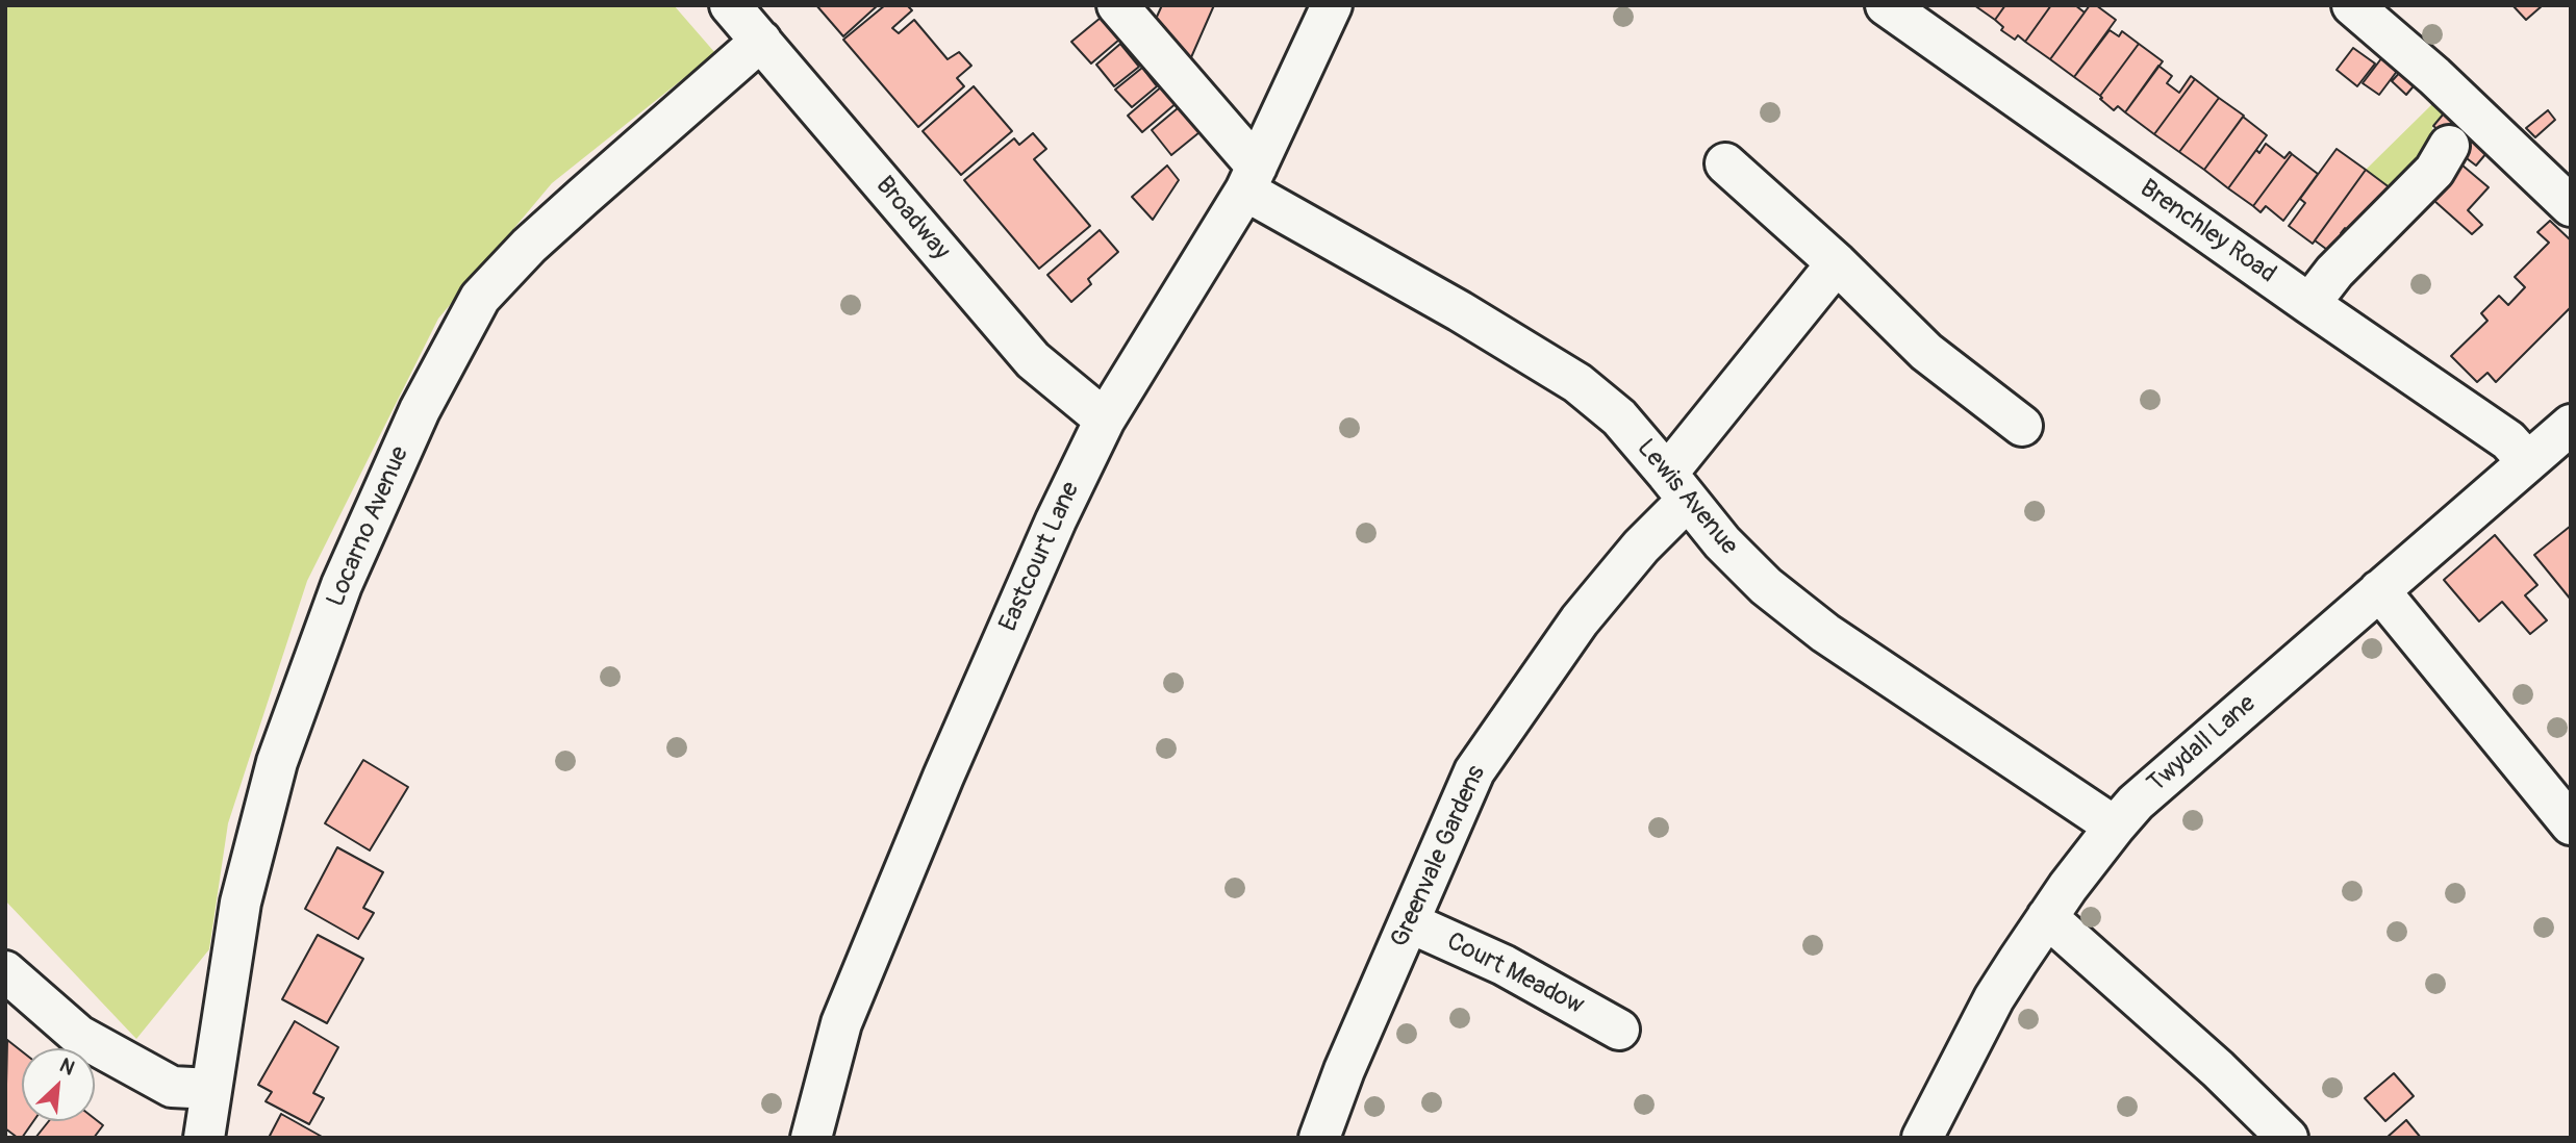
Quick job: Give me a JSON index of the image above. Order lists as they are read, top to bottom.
{
  "streets": {
    "street": [
      "Broadway",
      "Brenchley Road",
      "Lewis Avenue",
      "Locarno Avenue",
      "Eastcourt Lane",
      "Twydall Lane",
      "Greenvale Gardens",
      "Court Meadow"
    ]
  },
  "crossings": [
    ["Broadway", "Locarno Avenue"],
    ["Broadway", "Eastcourt Lane"],
    ["Brenchley Road", "Twydall Lane"],
    ["Lewis Avenue", "Eastcourt Lane"],
    ["Lewis Avenue", "Twydall Lane"],
    ["Lewis Avenue", "Greenvale Gardens"],
    ["Greenvale Gardens", "Court Meadow"]
  ],
  "north": "top right"
}
